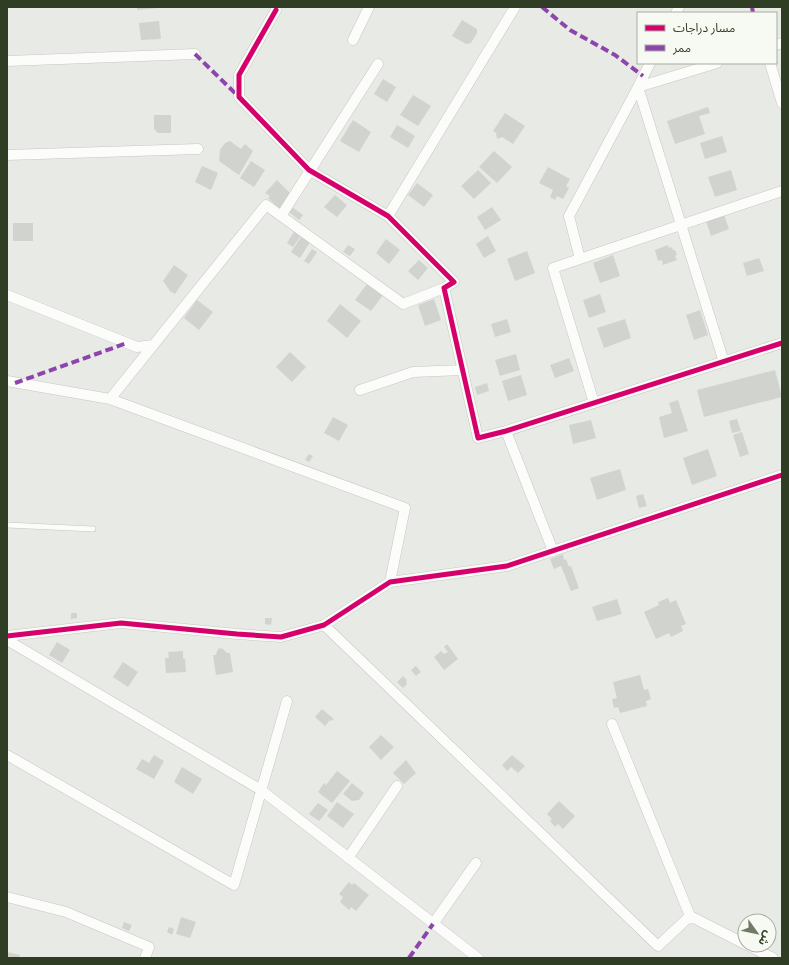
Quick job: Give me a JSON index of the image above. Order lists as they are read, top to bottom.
{
  "legend": ["مسار دراجات", "ممر"],
  "north": "bottom right"
}
